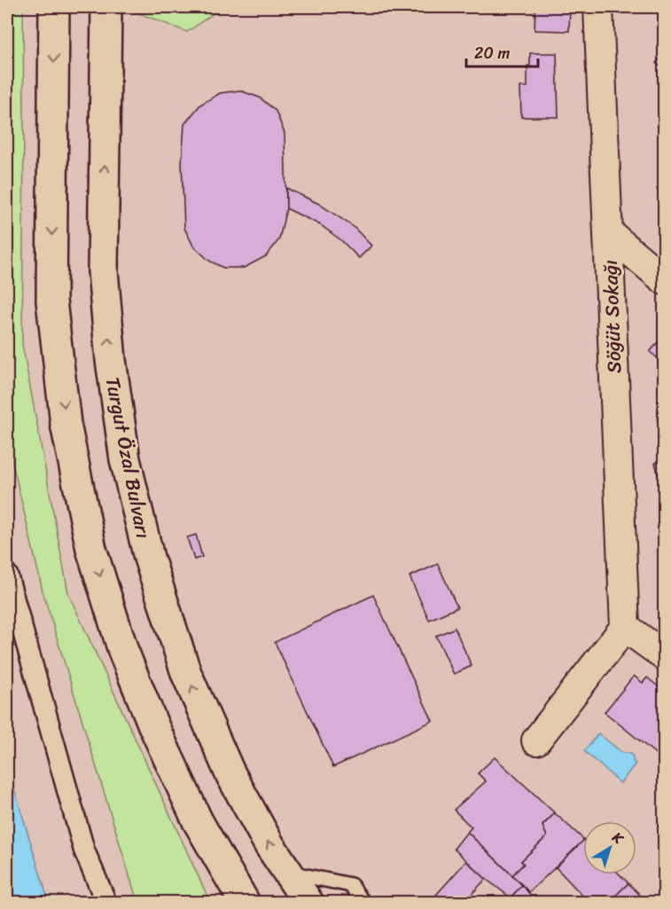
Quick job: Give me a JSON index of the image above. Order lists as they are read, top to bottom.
{
  "streets": {
    "highway": ["Turgut Özal Bulvarı"],
    "street": ["Söğüt Sokağı"]
  },
  "scale_bar": "20 m",
  "north": "top right"
}
